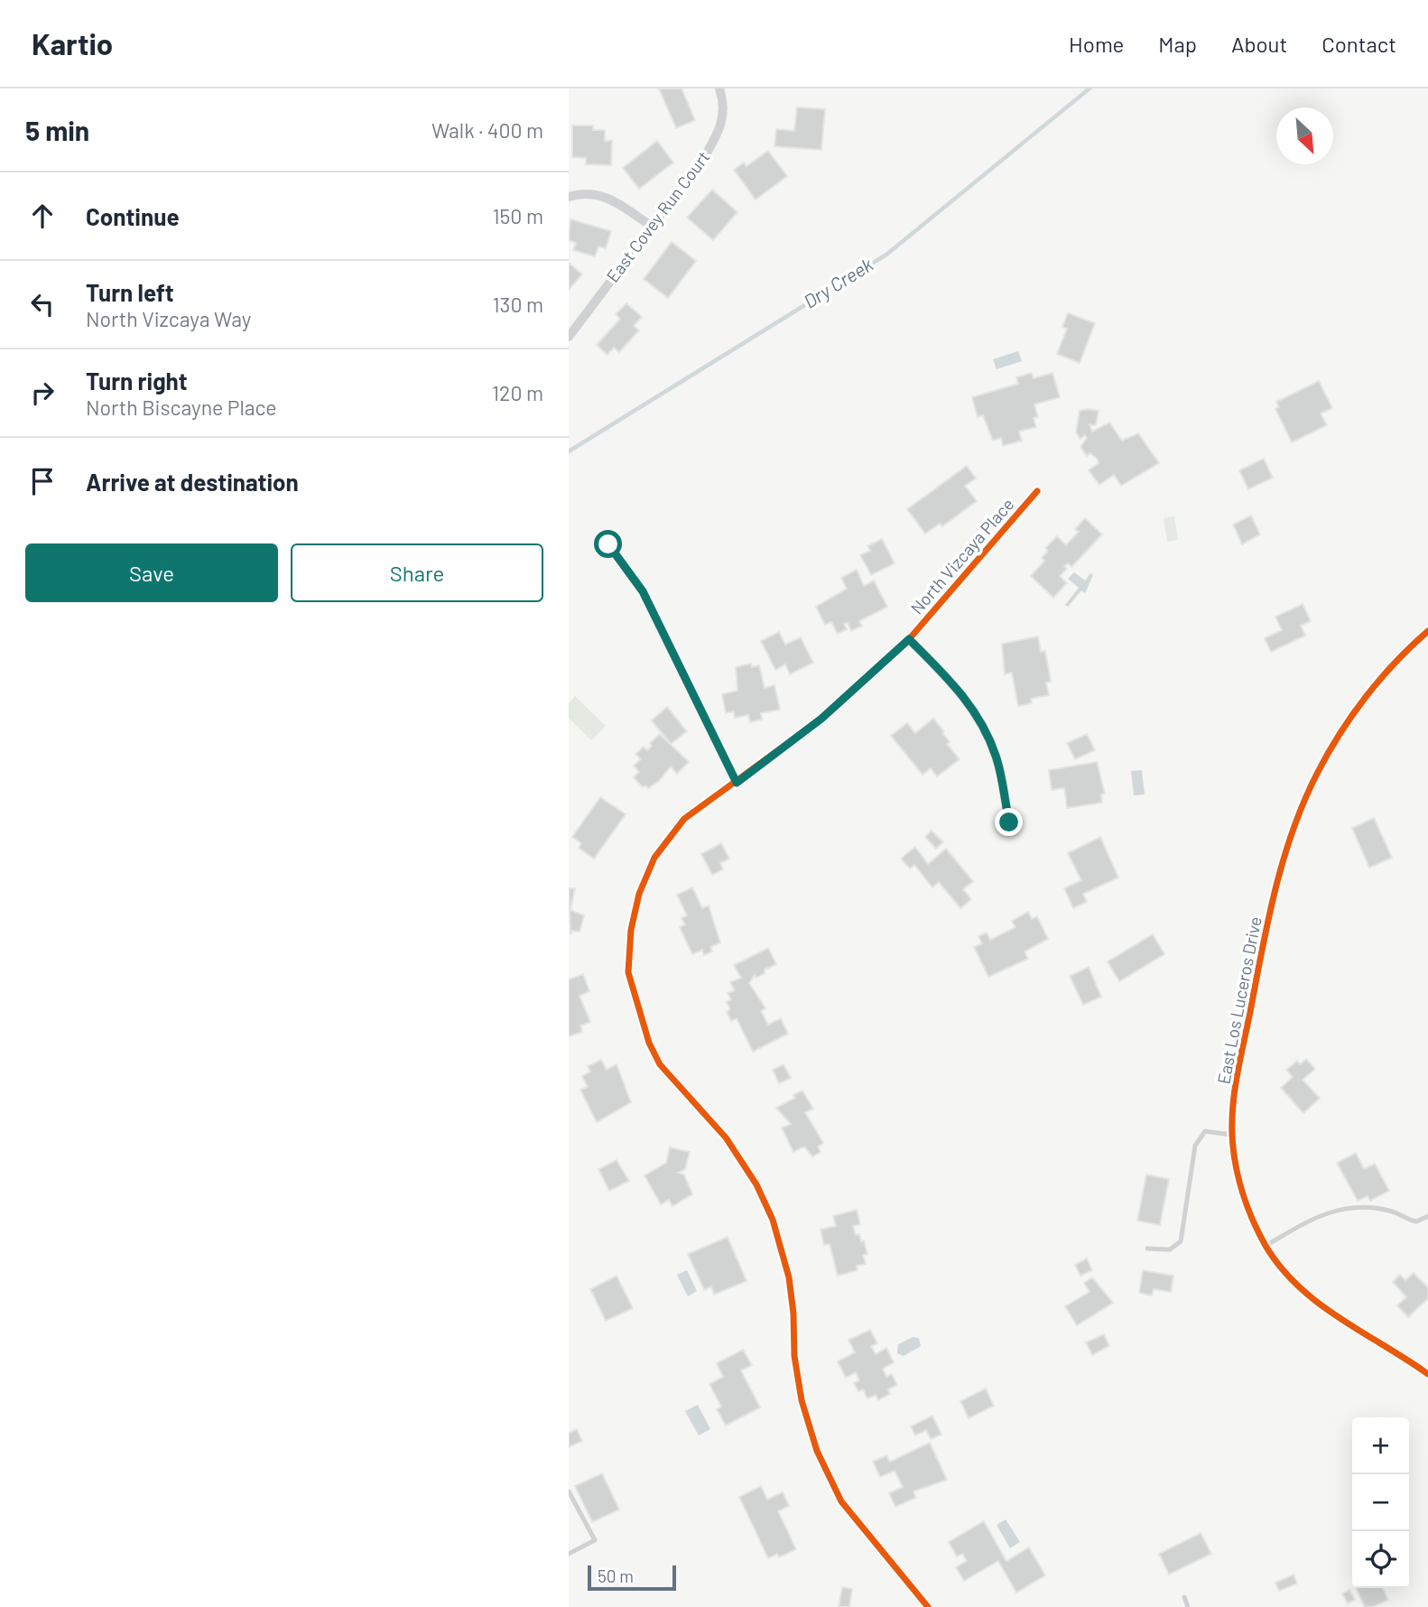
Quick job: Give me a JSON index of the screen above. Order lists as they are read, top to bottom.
{
  "streets": {
    "street": ["East Covey Run Court", "North Vizcaya Place", "East Los Luceros Drive"]
  },
  "water": ["Dry Creek"],
  "scale_bar": "50 m",
  "north": "bottom right",
  "page": {
    "header": "Kartio",
    "nav": [
      "Home",
      "Map",
      "About",
      "Contact"
    ],
    "heading": ["5 min", "Walk · 400 m"],
    "list": [
      ["Continue", "150 m"],
      ["Turn left", "North Vizcaya Way", "130 m"],
      ["Turn right", "North Biscayne Place", "120 m"],
      "Arrive at destination"
    ],
    "buttons": ["Save", "Share"],
    "map_buttons": ["+", "−"],
    "scale": "50 m"
  }
}
